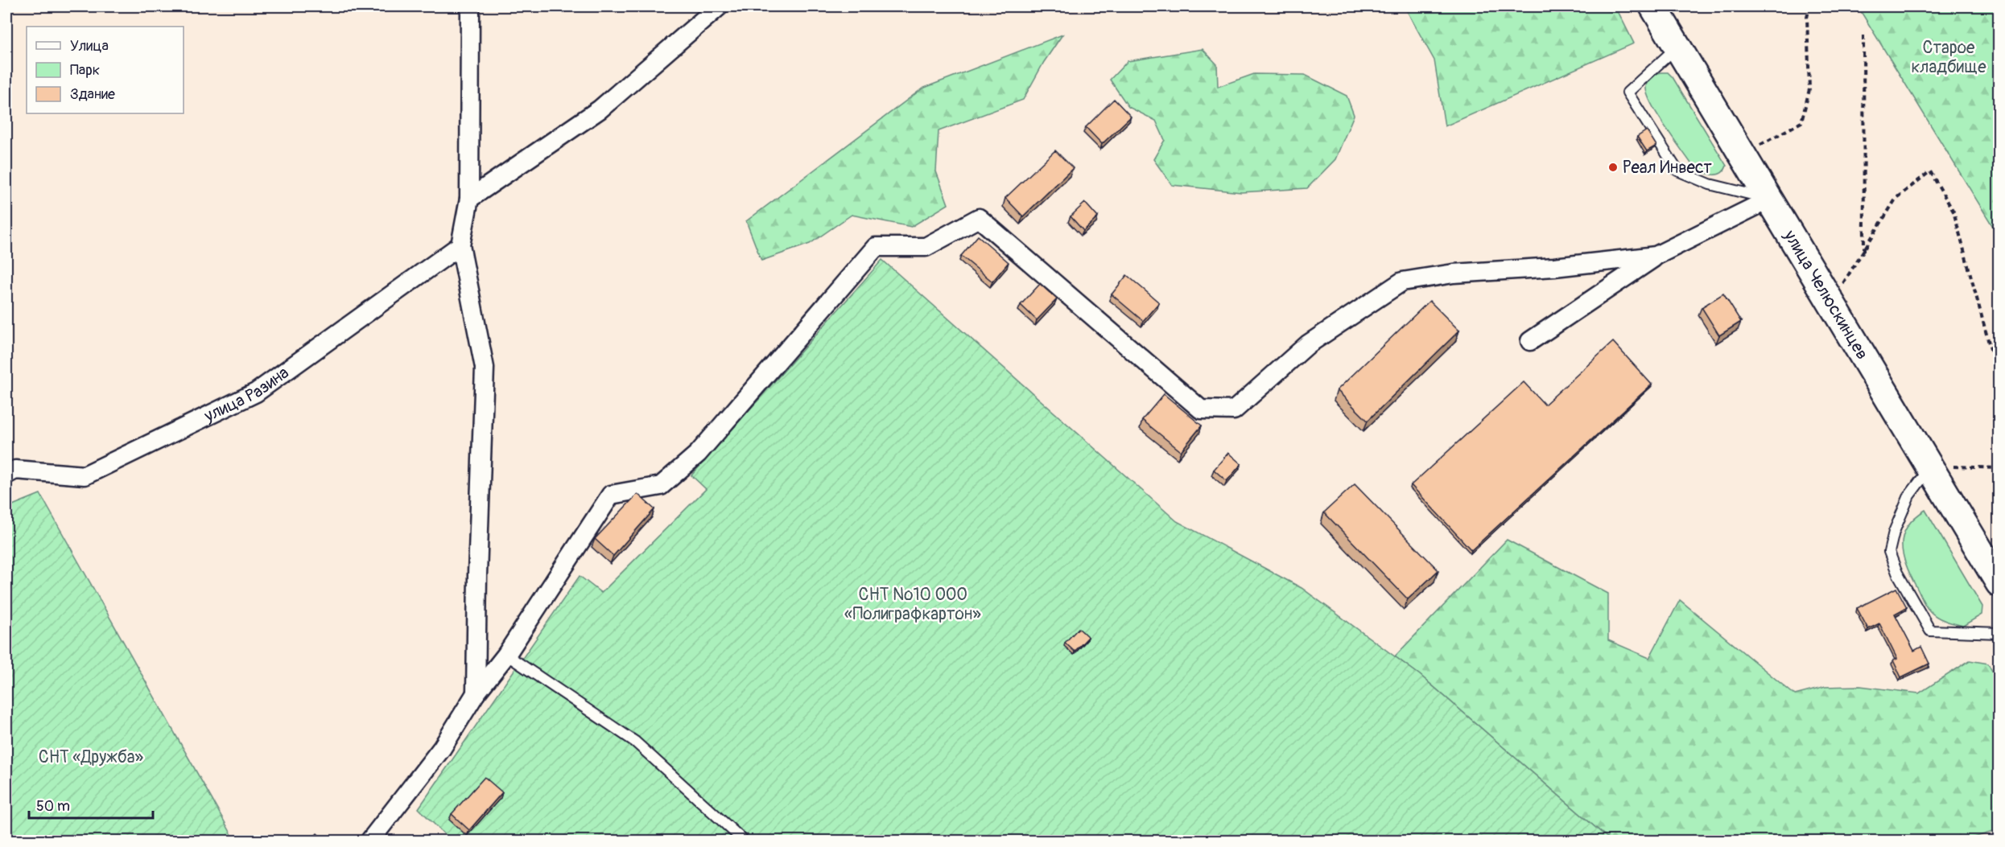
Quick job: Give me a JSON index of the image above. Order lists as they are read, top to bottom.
{
  "streets": {
    "main road": ["улица Челюскинцев"],
    "street": ["улица Разина"]
  },
  "parks": ["Старое кладбище", "СНТ №10 ООО «Полиграфкартон»", "СНТ «Дружба»"],
  "places": ["Реал Инвест"],
  "legend": ["Улица", "Парк", "Здание"],
  "scale_bar": "50 m"
}
